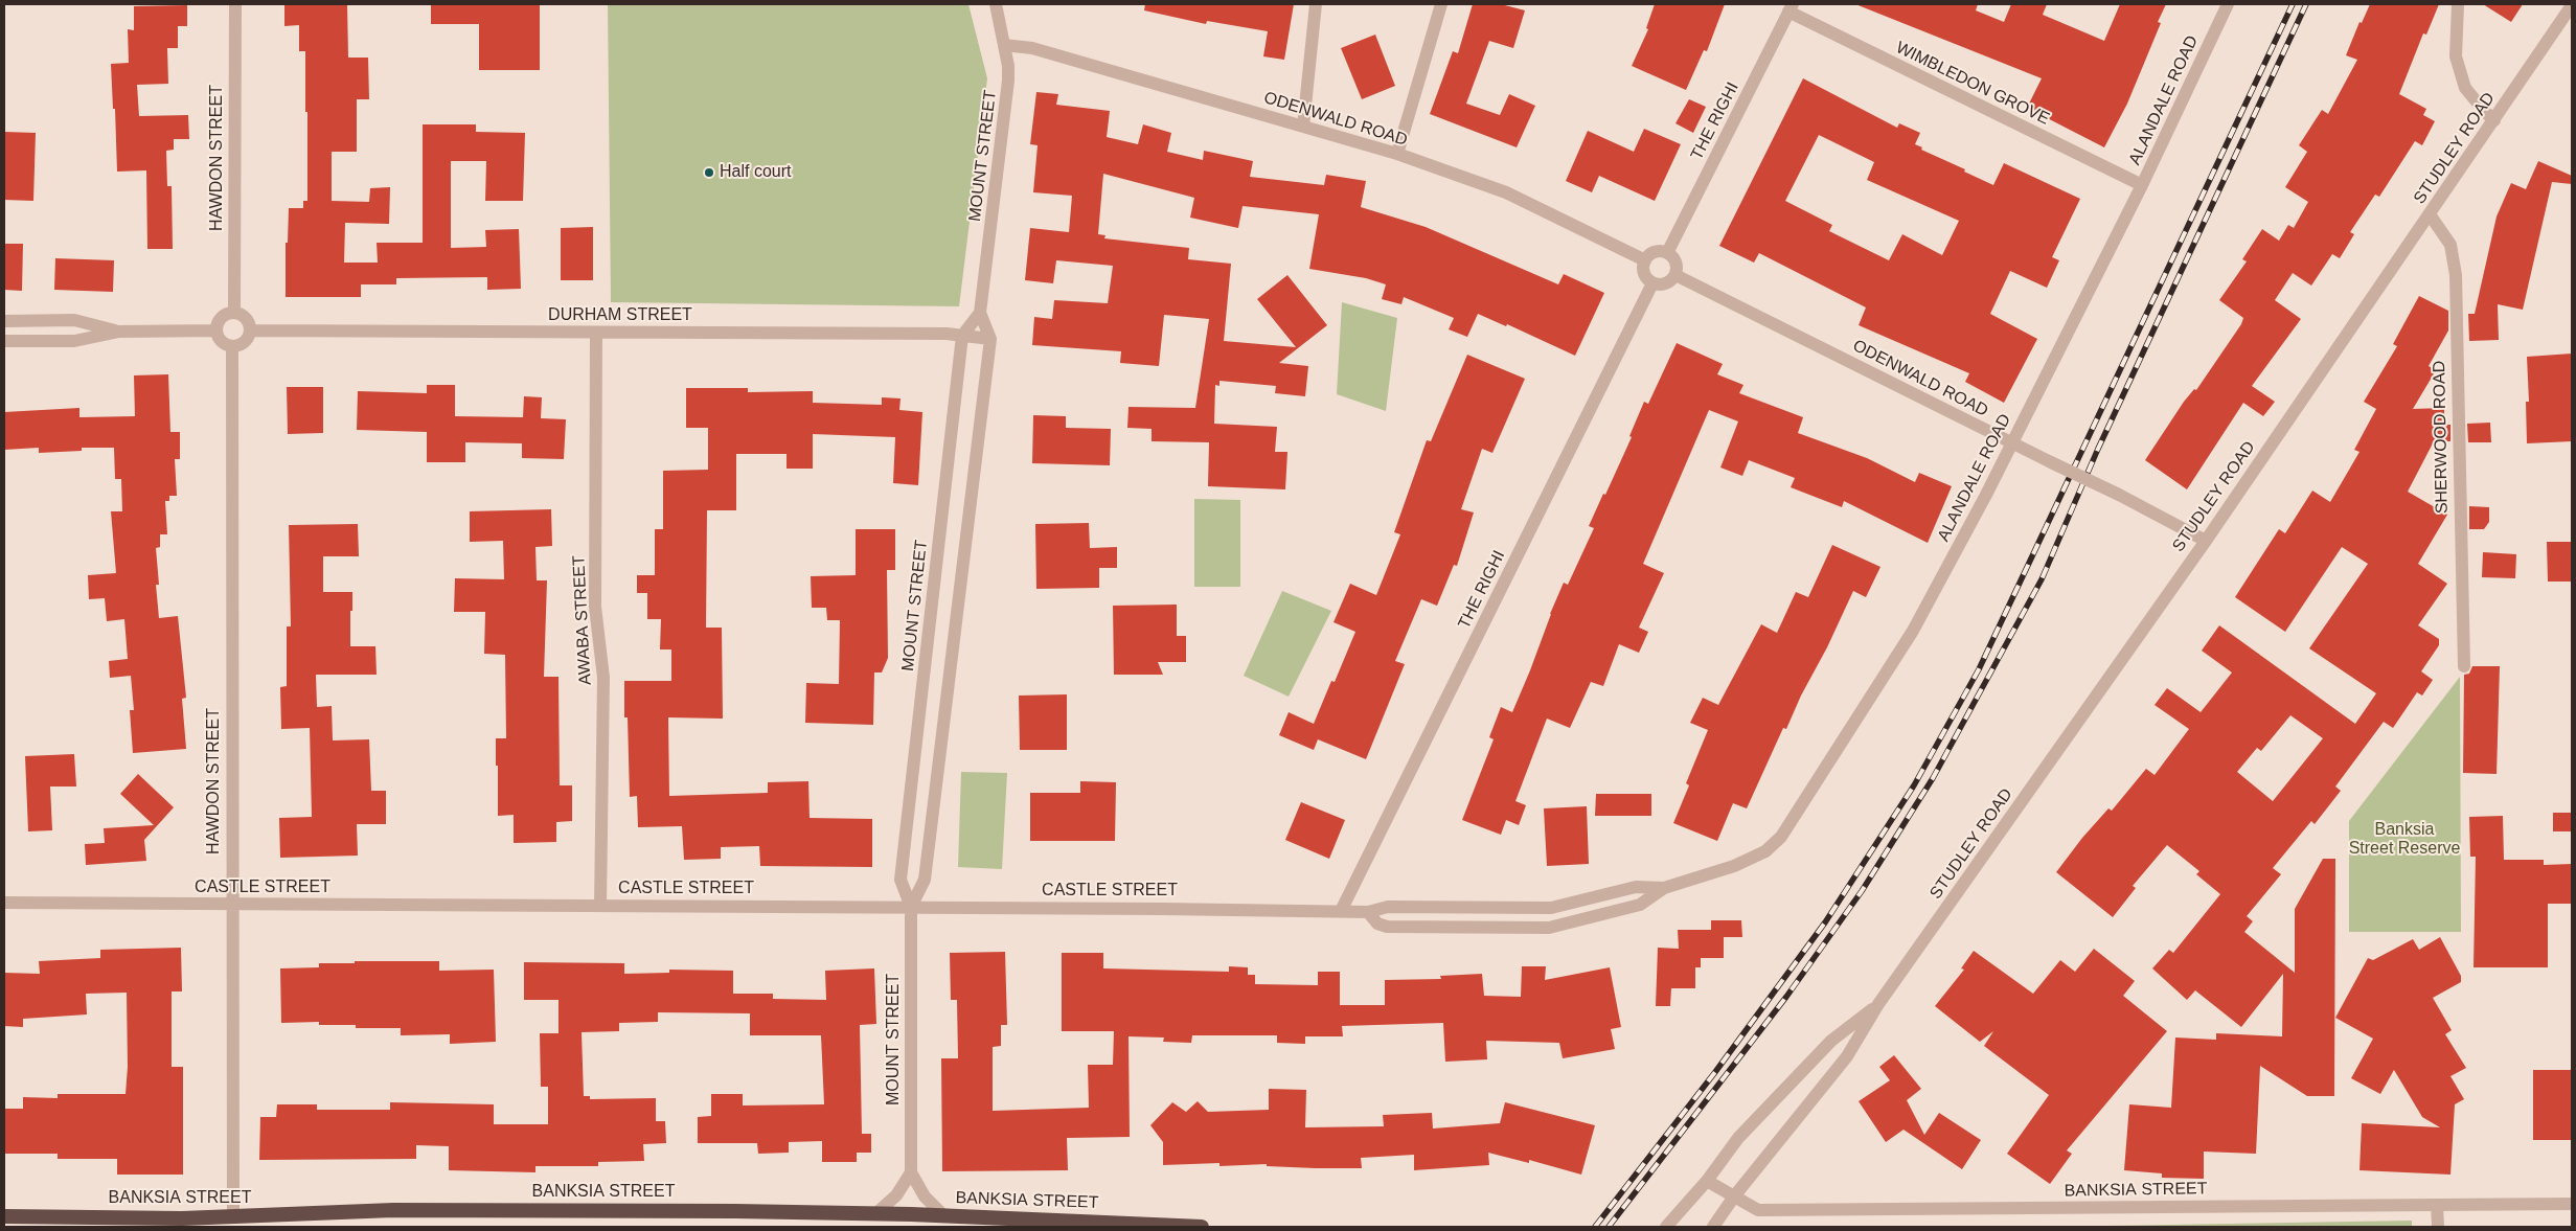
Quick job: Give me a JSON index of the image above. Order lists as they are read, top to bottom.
{
  "streets": {
    "highway": ["BANKSIA STREET"],
    "street": [
      "WIMBLEDON GROVE",
      "ALANDALE ROAD",
      "ODENWALD ROAD",
      "THE RIGHI",
      "STUDLEY ROAD",
      "MOUNT STREET",
      "HAWDON STREET",
      "DURHAM STREET",
      "SHERWOOD ROAD",
      "AWABA STREET",
      "CASTLE STREET"
    ]
  },
  "crossings": [
    ["WIMBLEDON GROVE", "ALANDALE ROAD"],
    ["WIMBLEDON GROVE", "THE RIGHI"],
    ["ALANDALE ROAD", "ODENWALD ROAD"],
    ["ALANDALE ROAD", "CASTLE STREET"],
    ["ODENWALD ROAD", "THE RIGHI"],
    ["ODENWALD ROAD", "STUDLEY ROAD"],
    ["ODENWALD ROAD", "MOUNT STREET"],
    ["THE RIGHI", "CASTLE STREET"],
    ["STUDLEY ROAD", "SHERWOOD ROAD"],
    ["STUDLEY ROAD", "BANKSIA STREET"],
    ["MOUNT STREET", "DURHAM STREET"],
    ["MOUNT STREET", "CASTLE STREET"],
    ["MOUNT STREET", "BANKSIA STREET"],
    ["HAWDON STREET", "DURHAM STREET"],
    ["HAWDON STREET", "CASTLE STREET"],
    ["HAWDON STREET", "BANKSIA STREET"],
    ["DURHAM STREET", "AWABA STREET"],
    ["AWABA STREET", "CASTLE STREET"]
  ],
  "parks": ["Banksia Street Reserve"],
  "places": ["Half court"]
}
